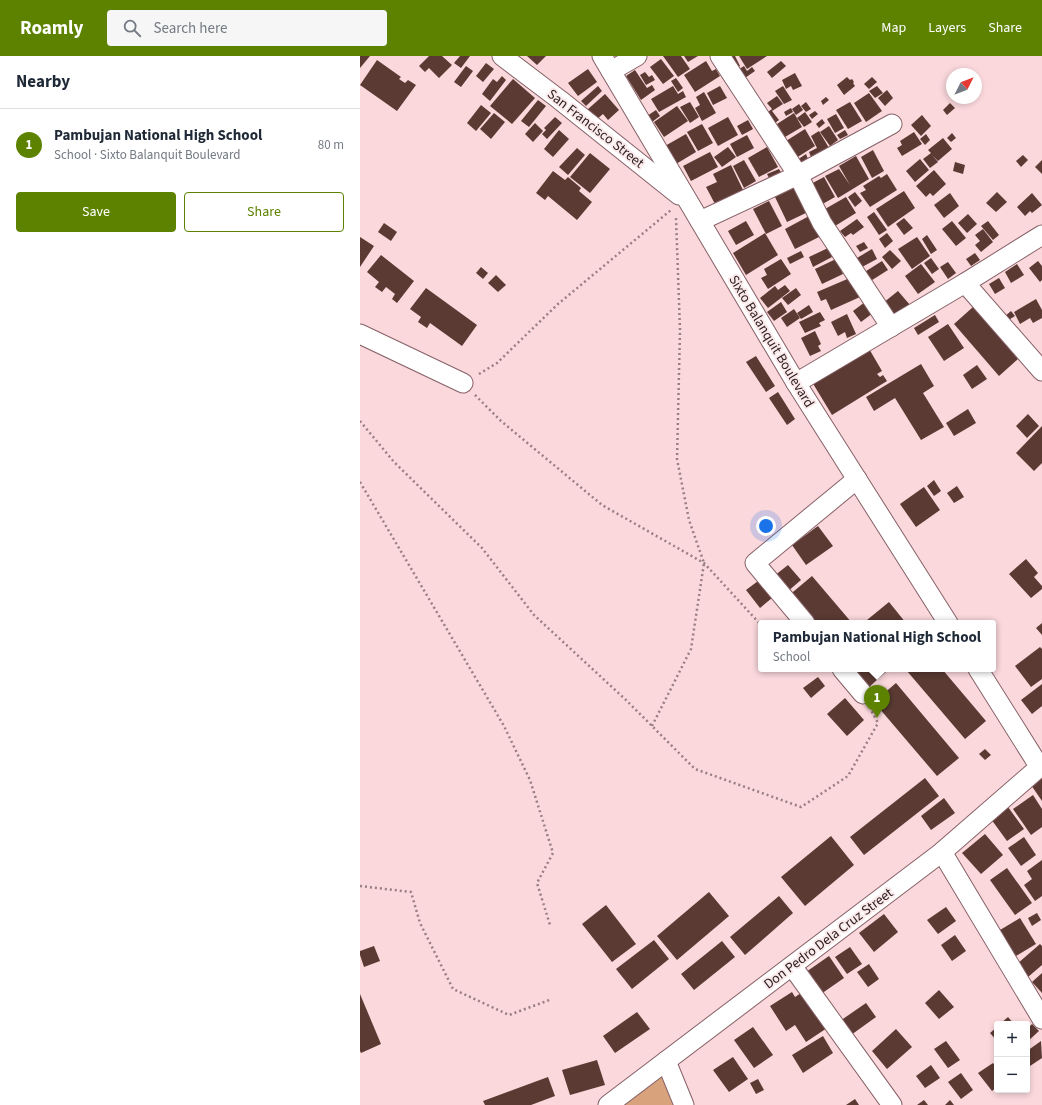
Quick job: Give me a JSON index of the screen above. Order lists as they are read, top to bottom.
{
  "streets": {
    "street": ["San Francisco Street", "Sixto Balanquit Boulevard", "Don Pedro Dela Cruz Street"]
  },
  "crossings": [
    ["San Francisco Street", "Sixto Balanquit Boulevard"]
  ],
  "north": "top right",
  "page": {
    "header": "Roamly",
    "search": "Search here",
    "nav": ["Map", "Layers", "Share"],
    "heading": "Nearby",
    "list": [
      {
        "mark": "1",
        "name": "Pambujan National High School",
        "note": "School · Sixto Balanquit Boulevard",
        "value": "80 m"
      }
    ],
    "buttons": ["Save", "Share"],
    "popup": ["Pambujan National High School", "School"],
    "pins": "1",
    "map_buttons": ["+", "−"]
  }
}
